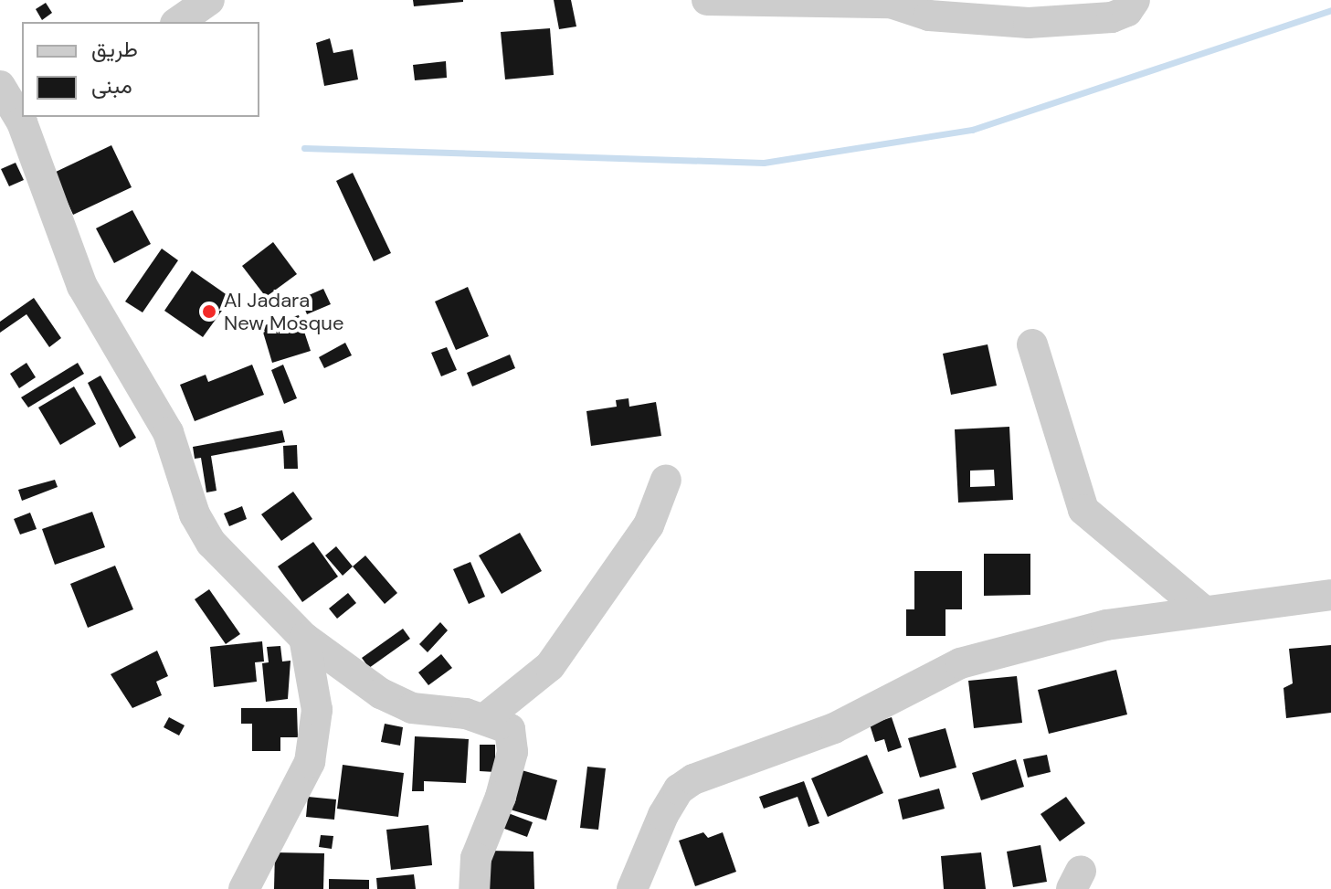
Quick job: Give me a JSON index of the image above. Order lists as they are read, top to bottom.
{
  "places": ["Al Jadara New Mosque"],
  "legend": ["طريق", "مبنى"]
}
